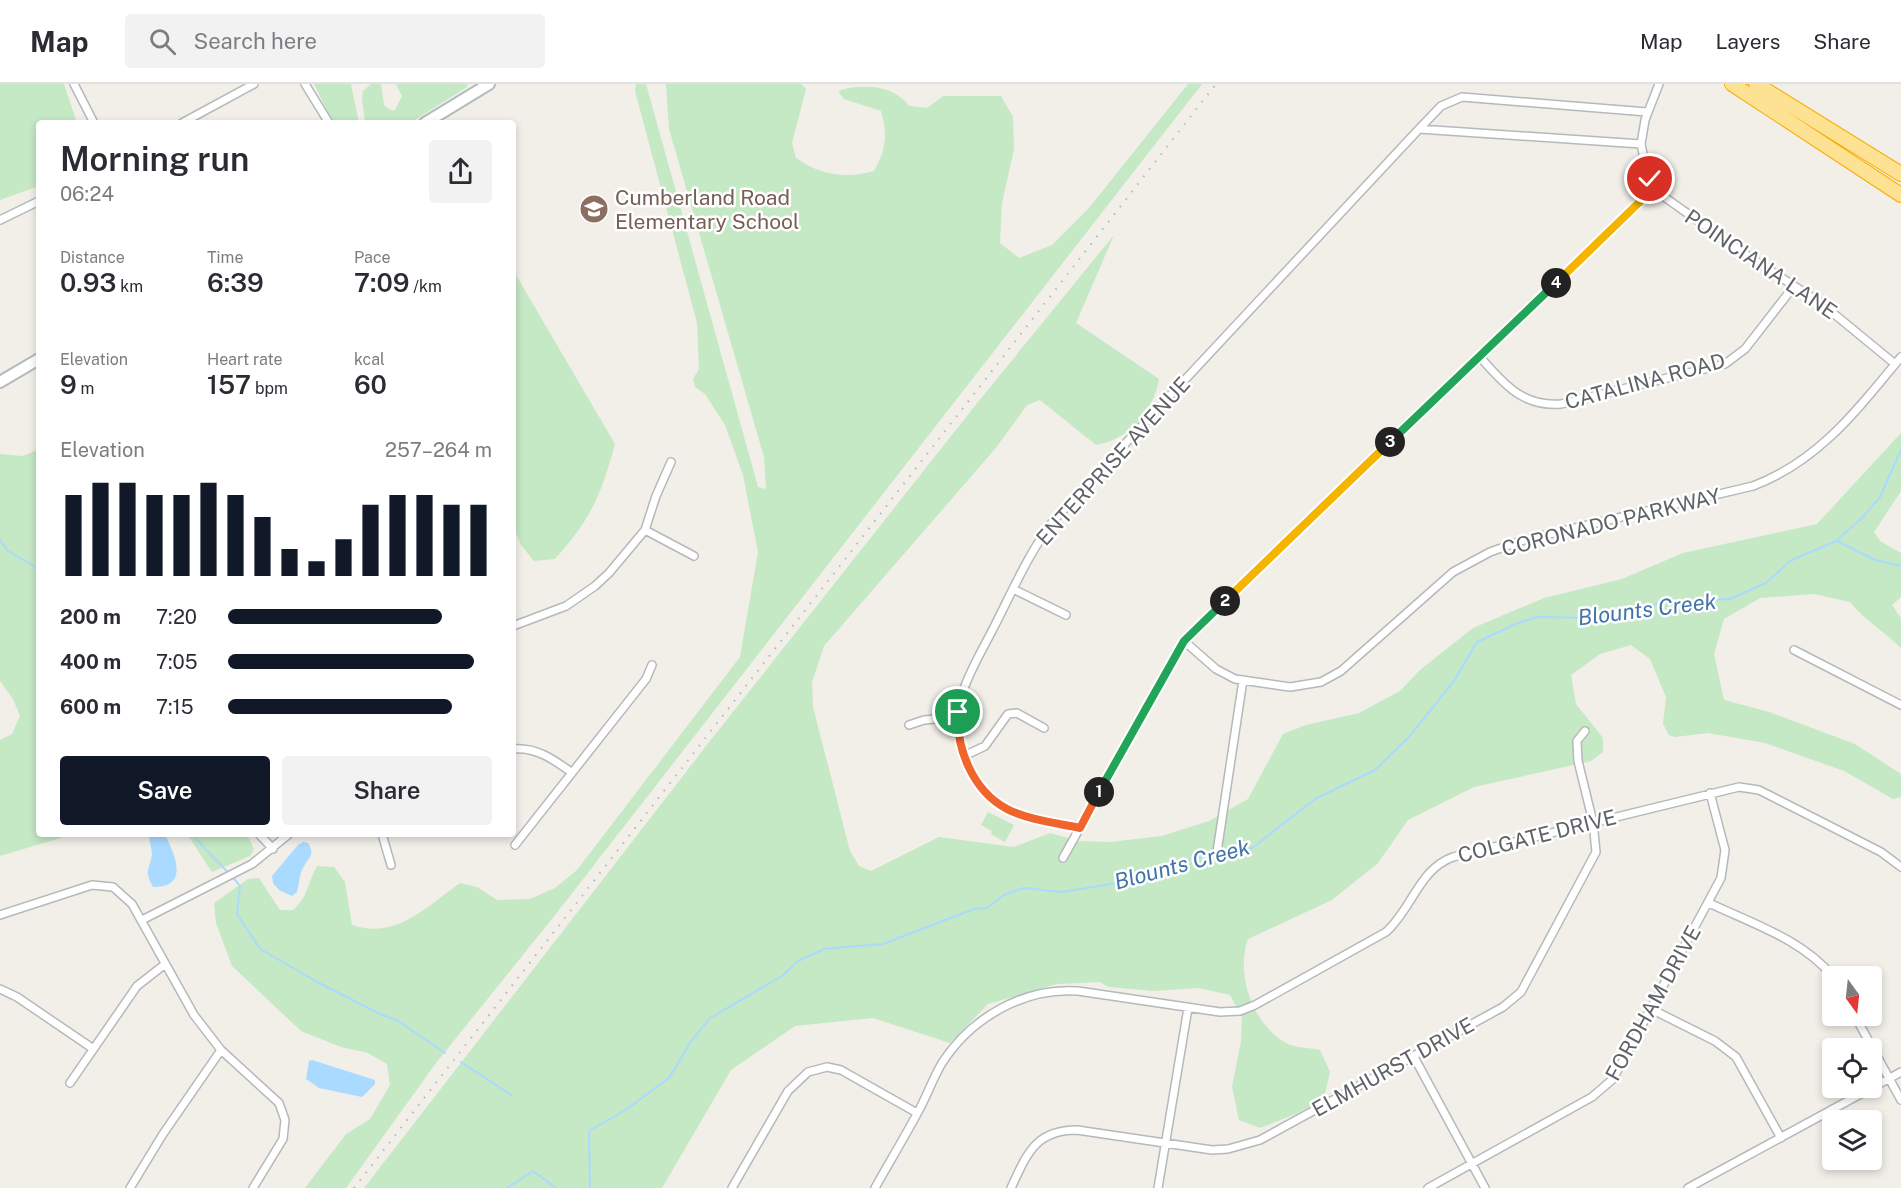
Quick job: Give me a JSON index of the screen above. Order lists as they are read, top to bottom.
{
  "streets": {
    "street": [
      "POINCIANA LANE",
      "CATALINA ROAD",
      "ENTERPRISE AVENUE",
      "CORONADO PARKWAY",
      "COLGATE DRIVE",
      "FORDHAM DRIVE",
      "ELMHURST DRIVE"
    ]
  },
  "crossings": [
    ["POINCIANA LANE", "CATALINA ROAD"],
    ["POINCIANA LANE", "ENTERPRISE AVENUE"],
    ["POINCIANA LANE", "CORONADO PARKWAY"],
    ["COLGATE DRIVE", "FORDHAM DRIVE"],
    ["COLGATE DRIVE", "ELMHURST DRIVE"]
  ],
  "water": ["Blounts Creek"],
  "places": {
    "school or university": ["Cumberland Road Elementary School"]
  },
  "north": "bottom",
  "page": {
    "header": "Map",
    "search": "Search here",
    "nav": ["Map", "Layers", "Share"],
    "heading": ["Morning run", "06:24"],
    "stats": [
      ["Distance", "0.93 km"],
      ["Time", "6:39"],
      ["Pace", "7:09 /km"],
      ["Elevation", "9 m"],
      ["Heart rate", "157 bpm"],
      ["kcal", "60"]
    ],
    "pins": [
      "4",
      "3",
      "2",
      "1"
    ],
    "chart": ["Elevation", "257–264 m"],
    "list": [
      {
        "name": "200 m",
        "note": "7:20"
      },
      {
        "name": "400 m",
        "note": "7:05"
      },
      {
        "name": "600 m",
        "note": "7:15"
      }
    ],
    "buttons": ["Save", "Share"]
  }
}
